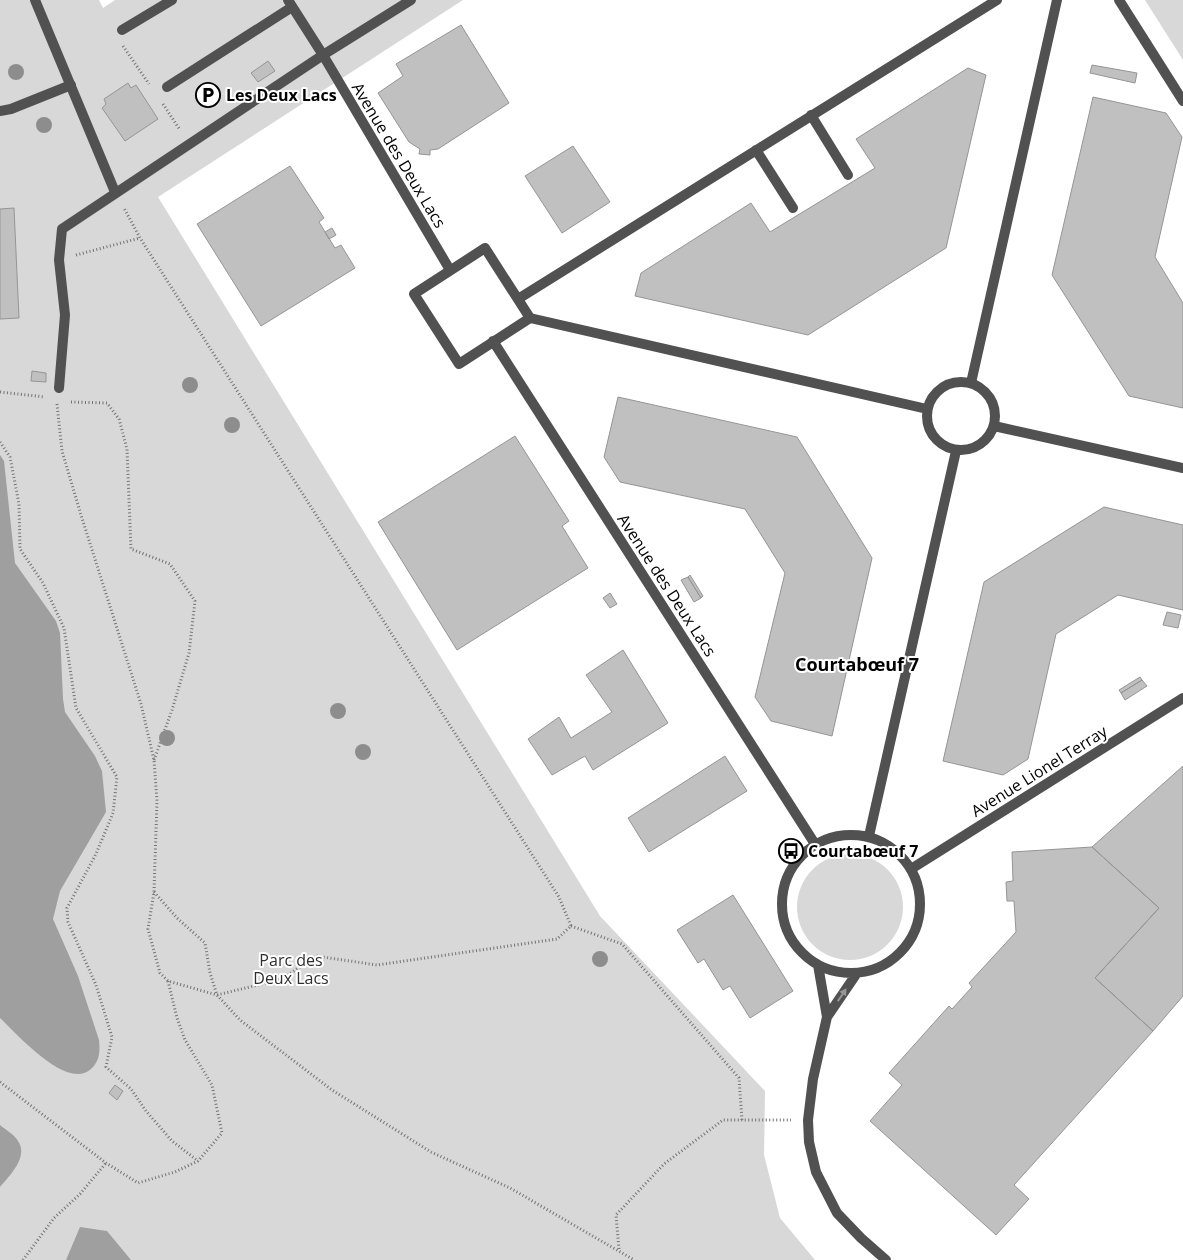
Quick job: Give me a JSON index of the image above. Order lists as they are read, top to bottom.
{
  "streets": {
    "street": ["Avenue des Deux Lacs", "Avenue Lionel Terray"]
  },
  "crossings": [
    ["Avenue des Deux Lacs", "Avenue Lionel Terray"]
  ],
  "districts": ["Courtabœuf 7"],
  "parks": ["Parc des Deux Lacs"],
  "places": {
    "parking": ["Les Deux Lacs"],
    "bus stop": ["Courtabœuf 7"]
  }
}
